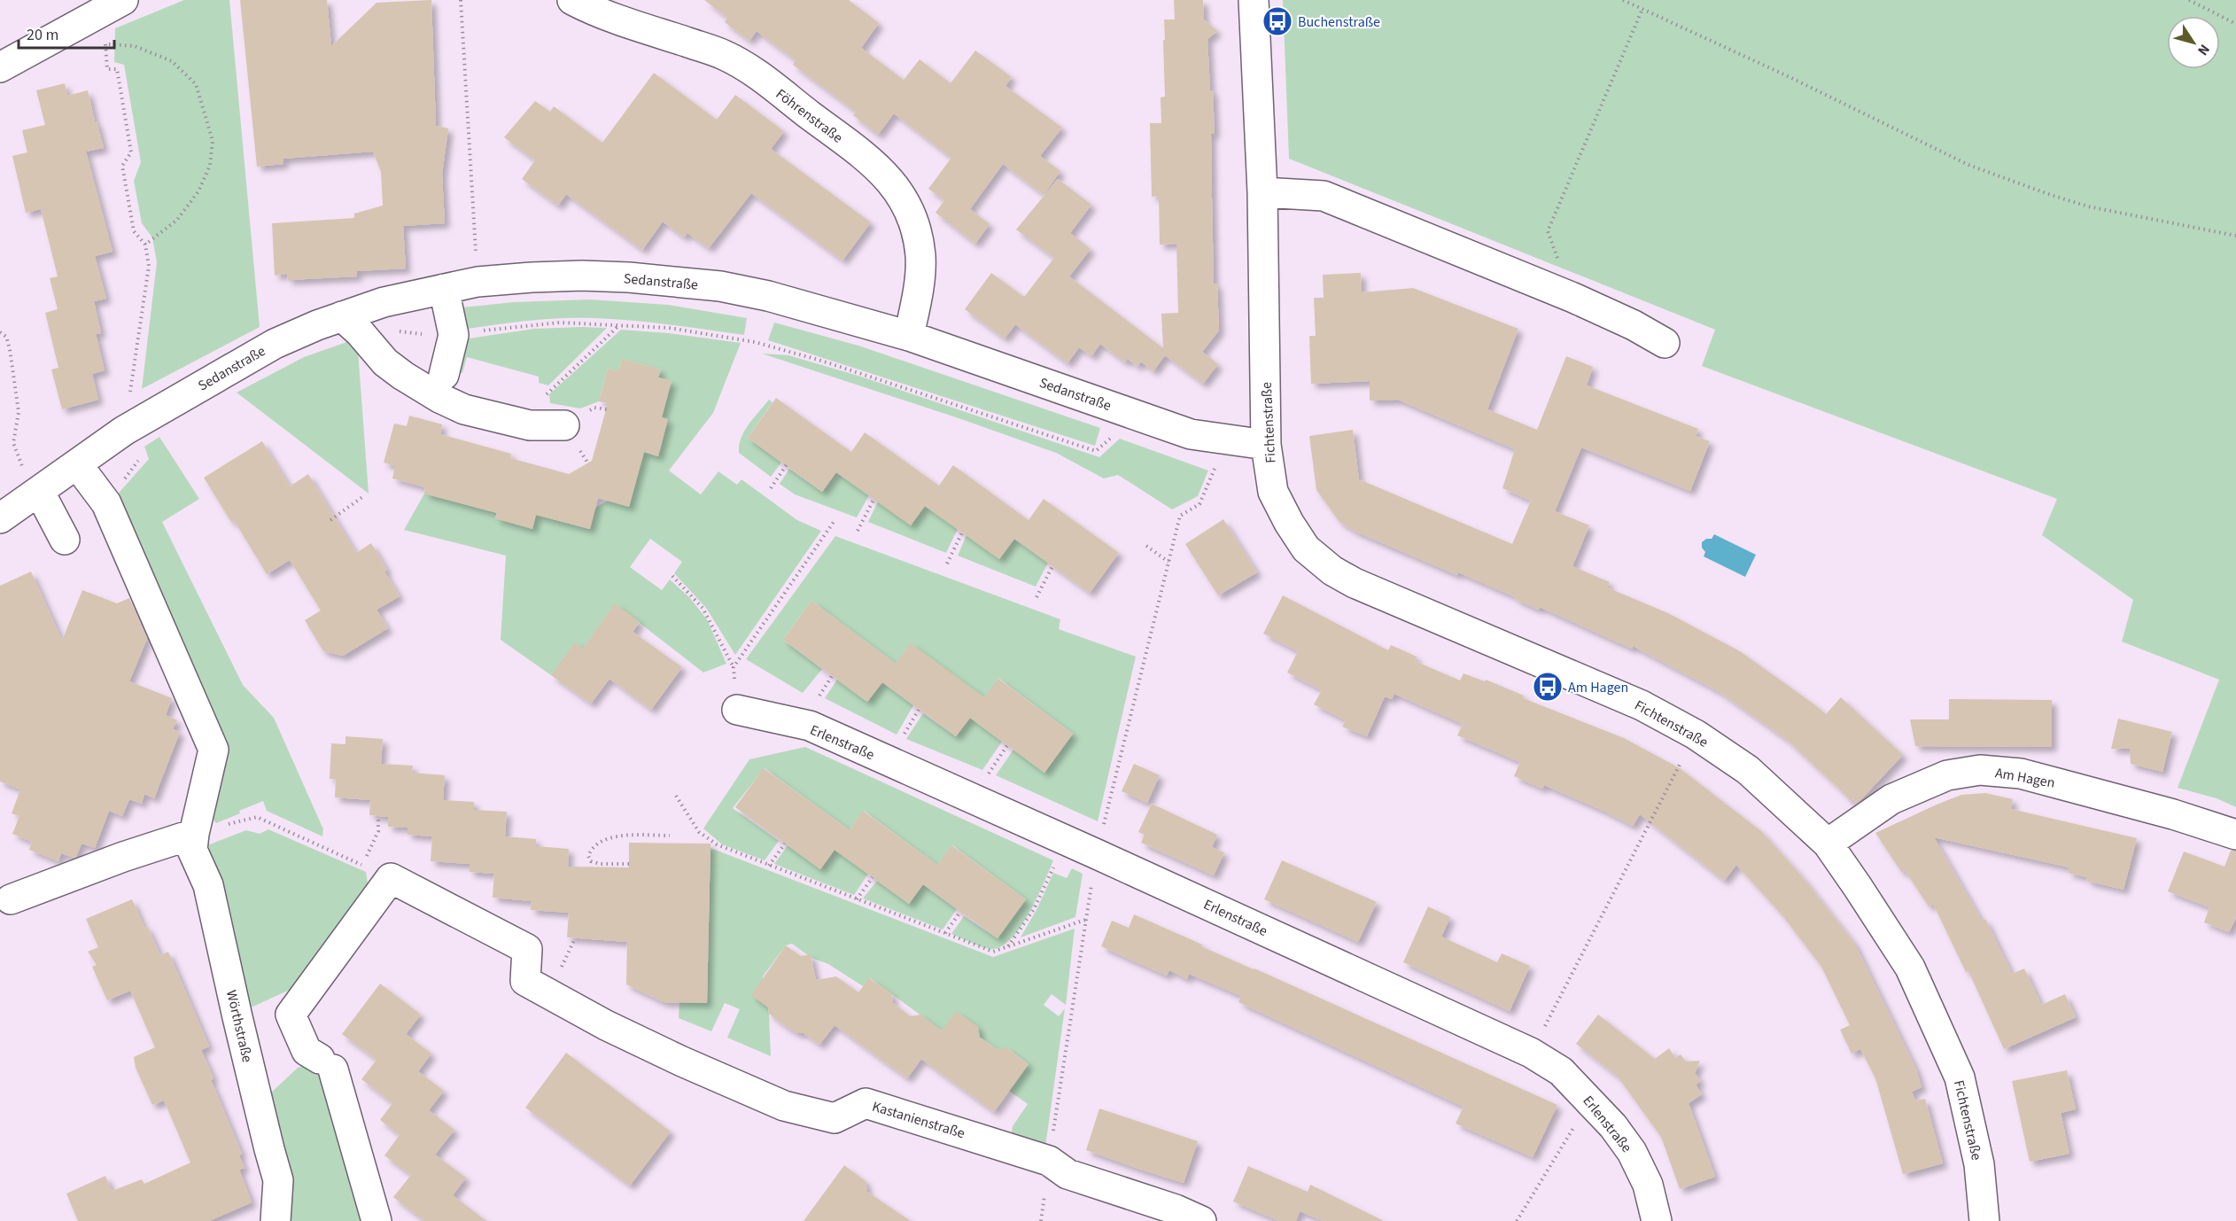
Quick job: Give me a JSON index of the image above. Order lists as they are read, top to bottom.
{
  "streets": {
    "street": [
      "Föhrenstraße",
      "Sedanstraße",
      "Fichtenstraße",
      "Erlenstraße",
      "Am Hagen",
      "Wörthstraße",
      "Kastanienstraße"
    ]
  },
  "crossings": [
    ["Föhrenstraße", "Sedanstraße"],
    ["Sedanstraße", "Fichtenstraße"],
    ["Fichtenstraße", "Am Hagen"]
  ],
  "places": {
    "bus stop": ["Buchenstraße", "Am Hagen"]
  },
  "scale_bar": "20 m",
  "north": "bottom right"
}
